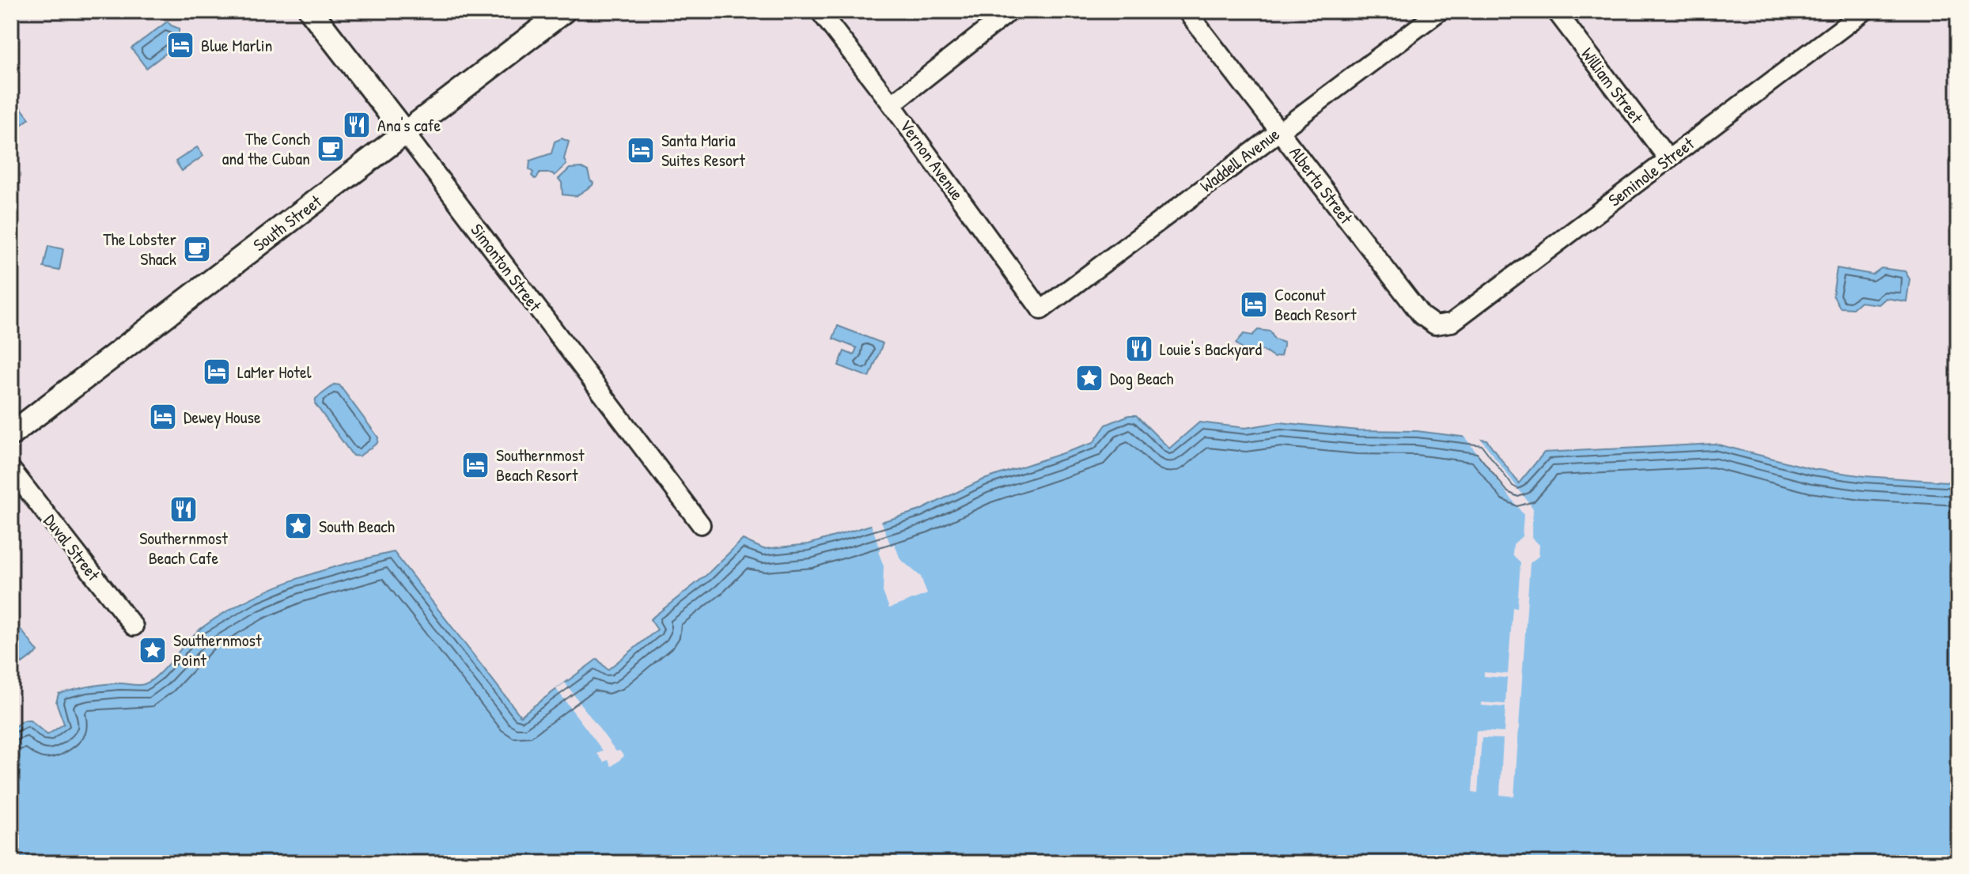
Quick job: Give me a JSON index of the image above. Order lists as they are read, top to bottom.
{
  "streets": {
    "street": [
      "William Street",
      "Vernon Avenue",
      "Waddell Avenue",
      "Seminole Street",
      "Alberta Street",
      "South Street",
      "Simonton Street",
      "Duval Street"
    ]
  },
  "crossings": [
    ["William Street", "Seminole Street"],
    ["Vernon Avenue", "Waddell Avenue"],
    ["Waddell Avenue", "Alberta Street"],
    ["Seminole Street", "Alberta Street"],
    ["South Street", "Simonton Street"]
  ],
  "places": {
    "hotel": [
      "Blue Marlin",
      "Santa Maria Suites Resort",
      "Coconut Beach Resort",
      "LaMer Hotel",
      "Dewey House",
      "Southernmost Beach Resort"
    ],
    "restaurant": ["Ana's cafe", "Louie's Backyard", "Southernmost Beach Cafe"],
    "cafe": ["The Conch and the Cuban", "The Lobster Shack"],
    "place": ["Dog Beach", "South Beach", "Southernmost Point"]
  }
}
